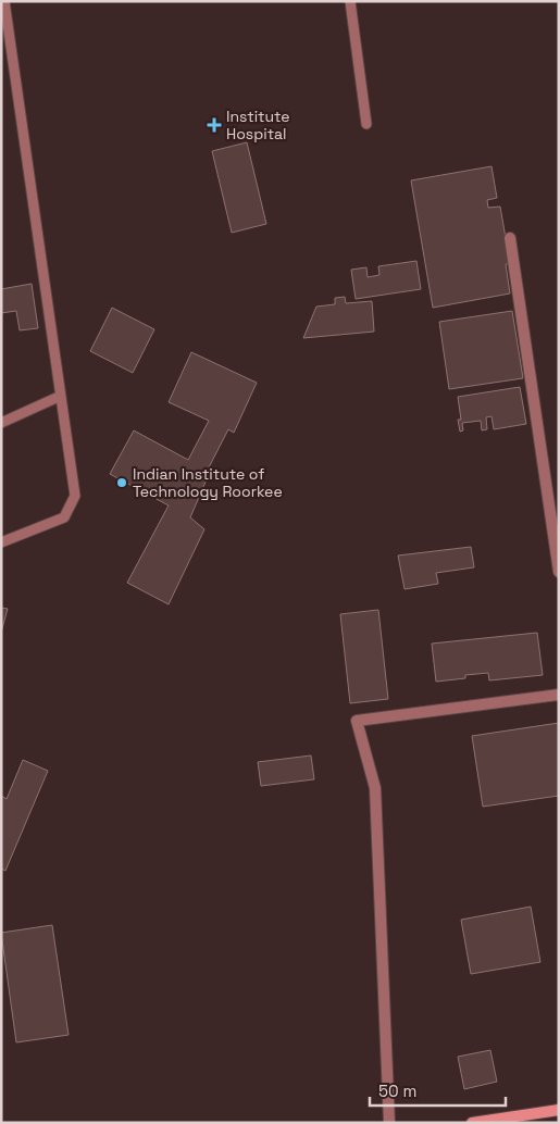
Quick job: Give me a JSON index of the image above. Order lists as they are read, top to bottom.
{
  "places": {
    "health": ["Institute Hospital"],
    "other": ["Indian Institute of Technology Roorkee"]
  },
  "scale_bar": "50 m"
}
